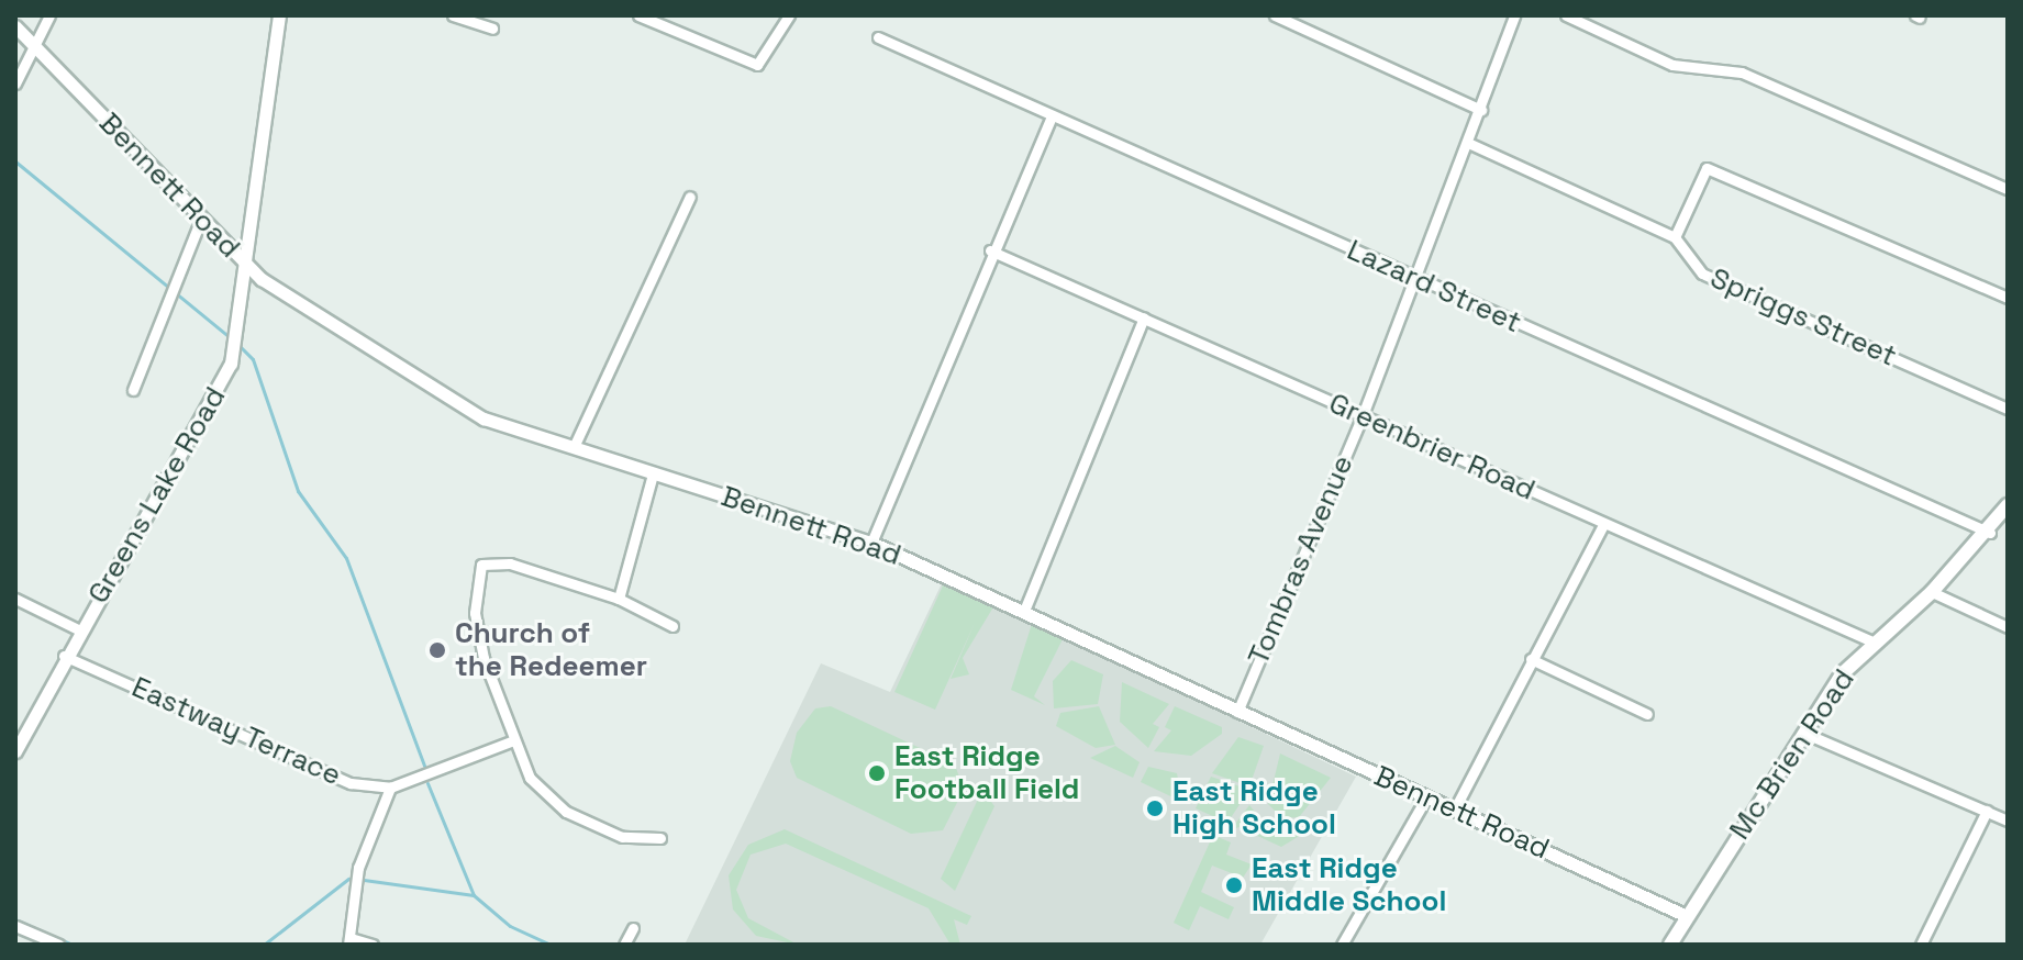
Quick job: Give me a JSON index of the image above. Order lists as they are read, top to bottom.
{
  "streets": {
    "main road": ["Mc Brien Road"],
    "street": [
      "Bennett Road",
      "Lazard Street",
      "Spriggs Street",
      "Greenbrier Road",
      "Greens Lake Road",
      "Tombras Avenue",
      "Eastway Terrace"
    ]
  },
  "crossings": [
    ["Bennett Road", "Greens Lake Road"],
    ["Bennett Road", "Tombras Avenue"],
    ["Bennett Road", "Mc Brien Road"],
    ["Lazard Street", "Tombras Avenue"],
    ["Lazard Street", "Mc Brien Road"],
    ["Spriggs Street", "Tombras Avenue"],
    ["Greenbrier Road", "Tombras Avenue"],
    ["Greenbrier Road", "Mc Brien Road"],
    ["Greens Lake Road", "Eastway Terrace"]
  ],
  "places": [
    "Church of the Redeemer",
    "East Ridge Football Field",
    "East Ridge High School",
    "East Ridge Middle School"
  ]
}
